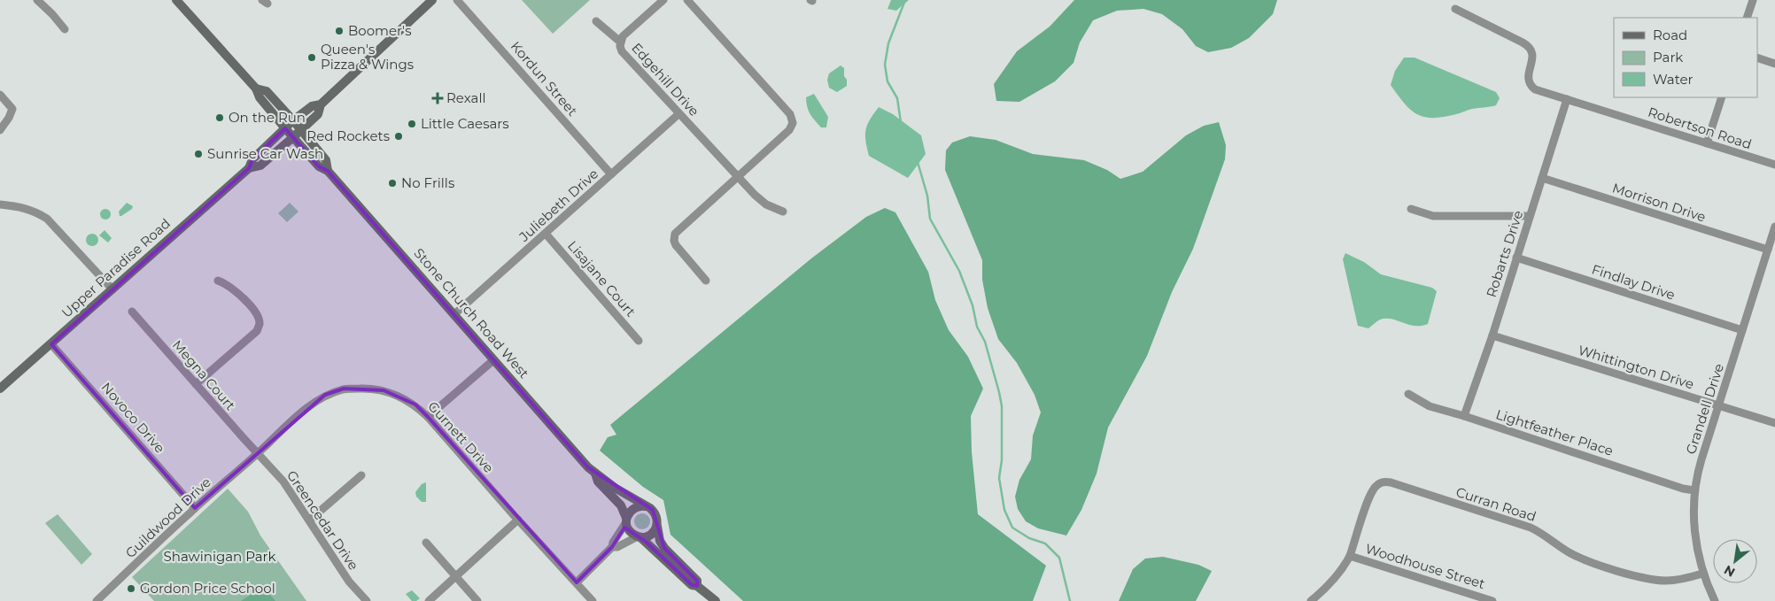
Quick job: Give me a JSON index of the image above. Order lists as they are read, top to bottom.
{
  "streets": {
    "main road": ["Upper Paradise Road", "Stone Church Road West"],
    "street": [
      "Kordun Street",
      "Edgehill Drive",
      "Robertson Road",
      "Morrison Drive",
      "Juliebeth Drive",
      "Robarts Drive",
      "Lisajane Court",
      "Findlay Drive",
      "Whittington Drive",
      "Megna Court",
      "Grandell Drive",
      "Novoco Drive",
      "Lightfeather Place",
      "Gurnett Drive",
      "Curran Road",
      "Guildwood Drive",
      "Greencedar Drive",
      "Woodhouse Street"
    ]
  },
  "crossings": [
    ["Kordun Street", "Juliebeth Drive"],
    ["Edgehill Drive", "Juliebeth Drive"],
    ["Robertson Road", "Robarts Drive"],
    ["Morrison Drive", "Robarts Drive"],
    ["Morrison Drive", "Grandell Drive"],
    ["Juliebeth Drive", "Lisajane Court"],
    ["Juliebeth Drive", "Stone Church Road West"],
    ["Robarts Drive", "Findlay Drive"],
    ["Robarts Drive", "Whittington Drive"],
    ["Robarts Drive", "Lightfeather Place"],
    ["Upper Paradise Road", "Stone Church Road West"],
    ["Upper Paradise Road", "Novoco Drive"],
    ["Findlay Drive", "Grandell Drive"],
    ["Whittington Drive", "Grandell Drive"],
    ["Megna Court", "Gurnett Drive"],
    ["Megna Court", "Guildwood Drive"],
    ["Megna Court", "Greencedar Drive"],
    ["Grandell Drive", "Lightfeather Place"],
    ["Grandell Drive", "Curran Road"],
    ["Novoco Drive", "Guildwood Drive"],
    ["Gurnett Drive", "Guildwood Drive"],
    ["Gurnett Drive", "Greencedar Drive"],
    ["Curran Road", "Woodhouse Street"],
    ["Guildwood Drive", "Greencedar Drive"]
  ],
  "parks": ["Shawinigan Park"],
  "places": {
    "other": [
      "Boomer's",
      "Queen's Pizza & Wings",
      "On the Run",
      "Little Caesars",
      "Red Rockets",
      "Sunrise Car Wash",
      "No Frills",
      "Gordon Price School"
    ],
    "health": ["Rexall"]
  },
  "legend": ["Road", "Park", "Water"],
  "north": "bottom left"
}
